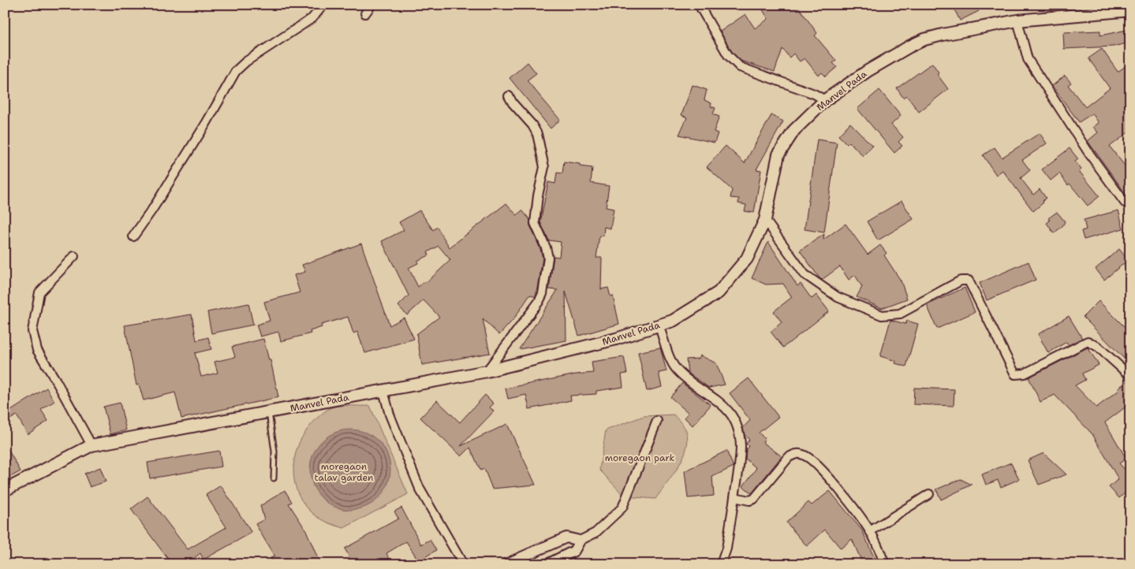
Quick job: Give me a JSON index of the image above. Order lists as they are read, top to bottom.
{
  "streets": {
    "main road": ["Manvel Pada"]
  },
  "parks": ["moregaon park", "moregaon talav garden"]
}
